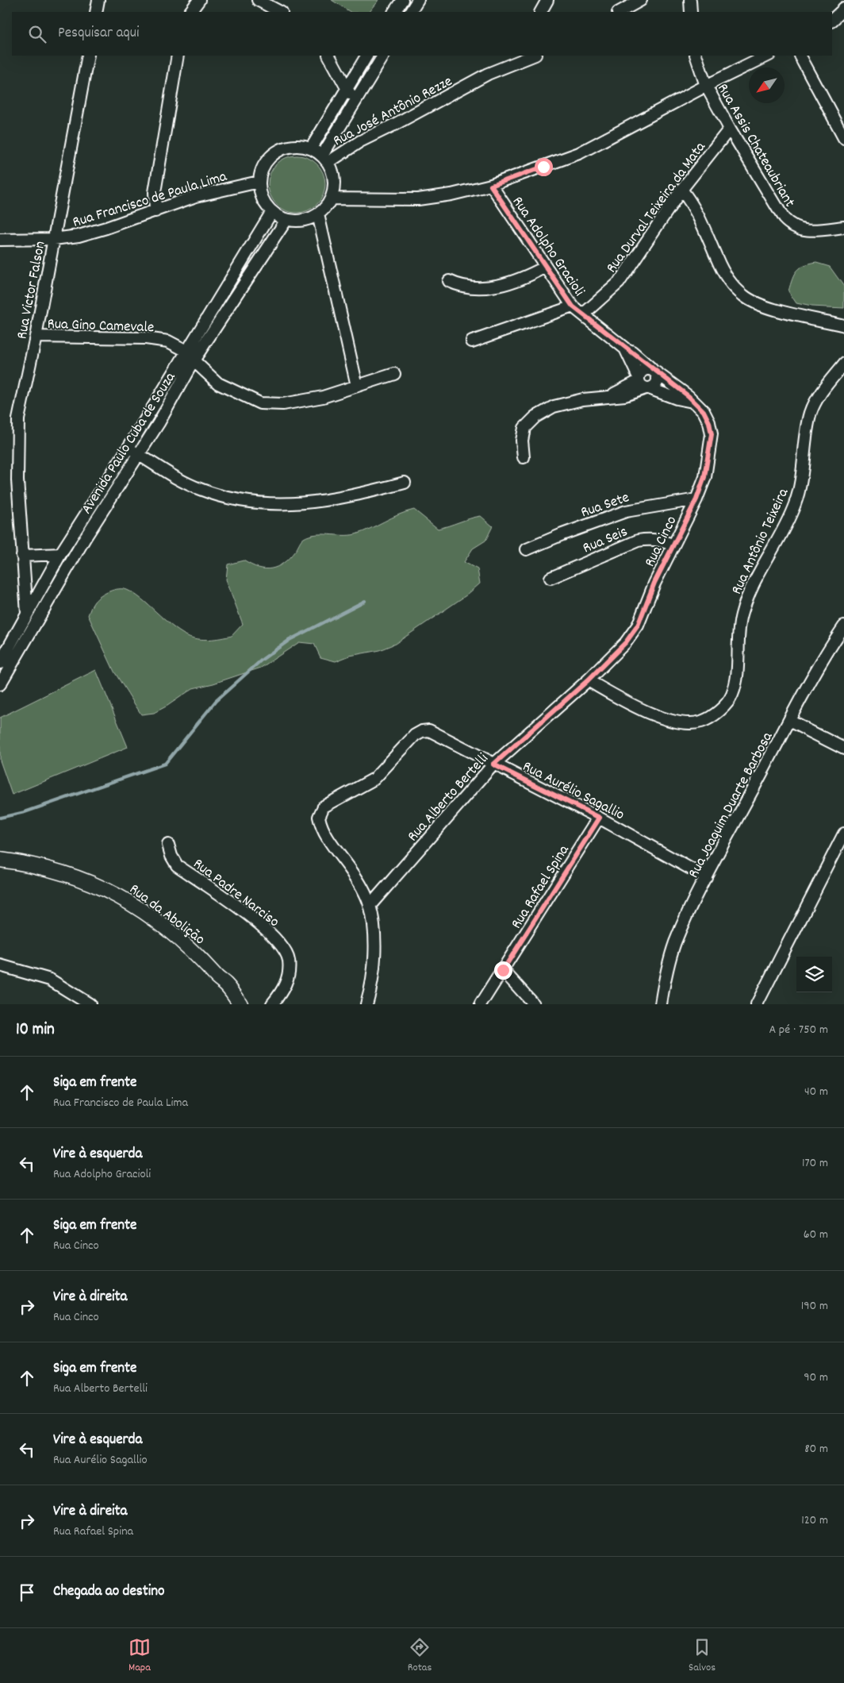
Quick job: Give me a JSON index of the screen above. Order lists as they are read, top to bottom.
{
  "streets": {
    "main road": ["Rua da Abolição"],
    "street": [
      "Rua José Antônio Rezze",
      "Rua Assis Chateaubriant",
      "Rua Francisco de Paula Lima",
      "Rua Durval Teixeira da Mata",
      "Rua Adolpho Gracioli",
      "Rua Victor Falson",
      "Rua Gino Camevale",
      "Avenida Paulo Cuba de Souza",
      "Rua Sete",
      "Rua Seis",
      "Rua Cinco",
      "Rua Antônio Teixeira",
      "Rua Aurélio Sagallio",
      "Rua Alberto Bertelli",
      "Rua Joaquim Duarte Barbosa",
      "Rua Rafael Spina",
      "Rua Padre Narciso"
    ]
  },
  "crossings": [
    ["Rua José Antônio Rezze", "Rua Francisco de Paula Lima"],
    ["Rua José Antônio Rezze", "Avenida Paulo Cuba de Souza"],
    ["Rua Assis Chateaubriant", "Rua Durval Teixeira da Mata"],
    ["Rua Francisco de Paula Lima", "Rua Victor Falson"],
    ["Rua Francisco de Paula Lima", "Avenida Paulo Cuba de Souza"],
    ["Rua Durval Teixeira da Mata", "Rua Adolpho Gracioli"],
    ["Rua Adolpho Gracioli", "Rua Cinco"],
    ["Rua Victor Falson", "Rua Gino Camevale"],
    ["Rua Victor Falson", "Avenida Paulo Cuba de Souza"],
    ["Rua Gino Camevale", "Avenida Paulo Cuba de Souza"],
    ["Rua Sete", "Rua Cinco"],
    ["Rua Seis", "Rua Cinco"],
    ["Rua Cinco", "Rua Antônio Teixeira"],
    ["Rua Cinco", "Rua Alberto Bertelli"],
    ["Rua Antônio Teixeira", "Rua Alberto Bertelli"],
    ["Rua Aurélio Sagallio", "Rua Alberto Bertelli"],
    ["Rua Aurélio Sagallio", "Rua Joaquim Duarte Barbosa"],
    ["Rua Aurélio Sagallio", "Rua Rafael Spina"]
  ],
  "north": "bottom left",
  "page": {
    "search": "Pesquisar aqui",
    "heading": ["10 min", "A pé · 750 m"],
    "list": [
      ["Siga em frente", "Rua Francisco de Paula Lima", "40 m"],
      ["Vire à esquerda", "Rua Adolpho Gracioli", "170 m"],
      ["Siga em frente", "Rua Cinco", "60 m"],
      ["Vire à direita", "Rua Cinco", "190 m"],
      ["Siga em frente", "Rua Alberto Bertelli", "90 m"],
      ["Vire à esquerda", "Rua Aurélio Sagallio", "80 m"],
      ["Vire à direita", "Rua Rafael Spina", "120 m"],
      "Chegada ao destino"
    ],
    "nav": ["Mapa", "Rotas", "Salvos"]
  }
}
